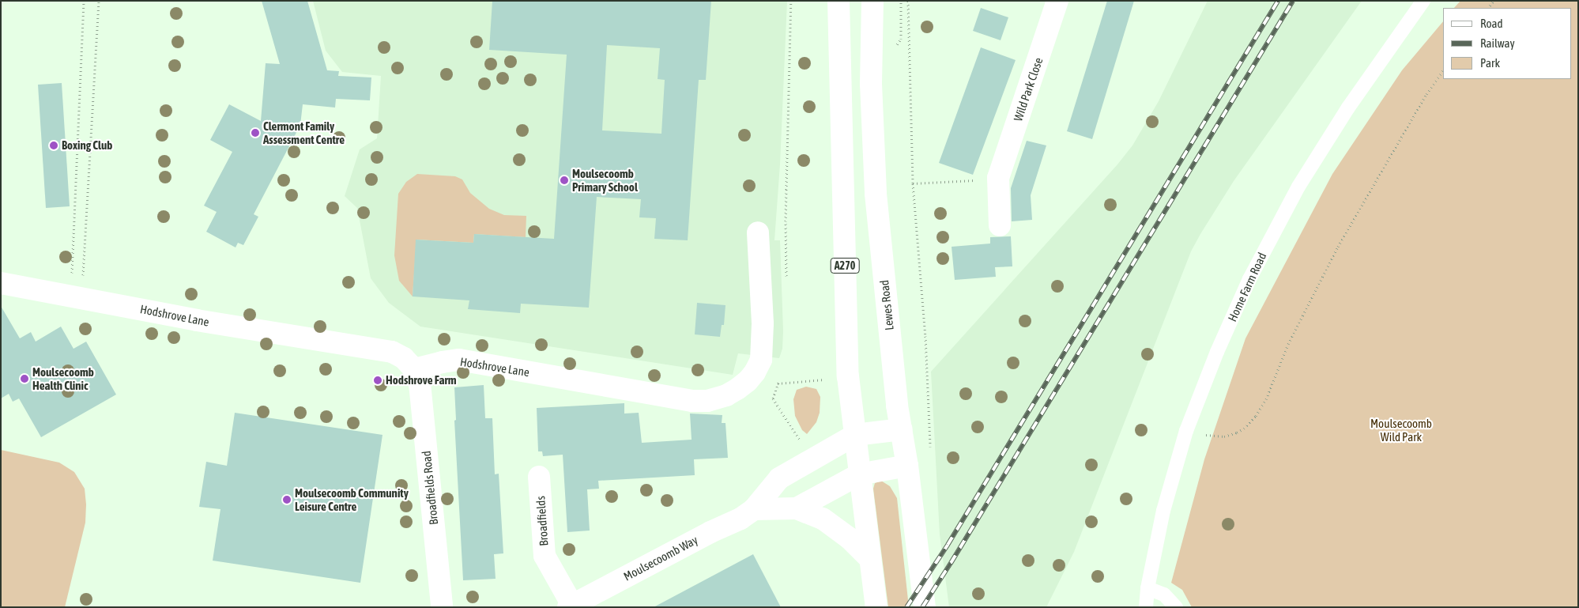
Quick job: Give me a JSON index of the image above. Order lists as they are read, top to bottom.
{
  "streets": {
    "street": [
      "Wild Park Close",
      "A270",
      "Lewes Road",
      "Hodshrove Lane",
      "Broadfields Road",
      "Broadfields",
      "Moulsecoomb Way"
    ],
    "lane": ["Home Farm Road"]
  },
  "crossings": [
    ["A270", "Moulsecoomb Way"],
    ["Lewes Road", "Moulsecoomb Way"],
    ["Hodshrove Lane", "Broadfields Road"],
    ["Broadfields", "Moulsecoomb Way"]
  ],
  "parks": ["Moulsecoomb Wild Park"],
  "places": [
    "Clermont Family Assessment Centre",
    "Boxing Club",
    "Moulsecoomb Primary School",
    "Moulsecoomb Health Clinic",
    "Hodshrove Farm",
    "Moulsecoomb Community Leisure Centre"
  ],
  "legend": ["Road", "Railway", "Park"]
}
